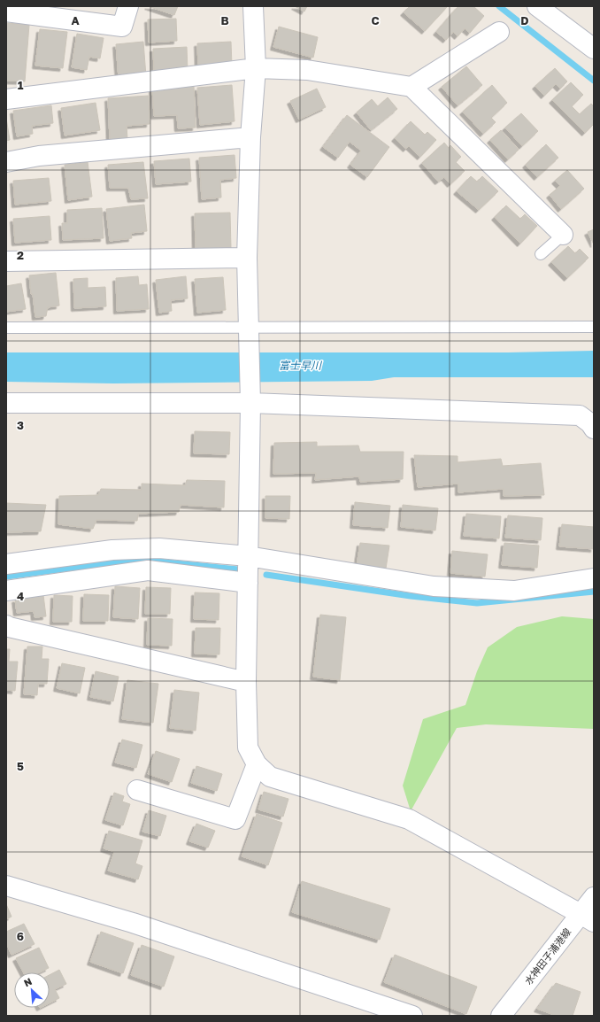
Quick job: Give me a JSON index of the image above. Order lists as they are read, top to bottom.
{
  "streets": {
    "street": ["水神田子浦港線"]
  },
  "water": ["富士早川"],
  "north": "top left",
  "grid": {
    "columns": [
      "A",
      "B",
      "C",
      "D"
    ],
    "rows": [
      "1",
      "2",
      "3",
      "4",
      "5",
      "6"
    ]
  }
}
